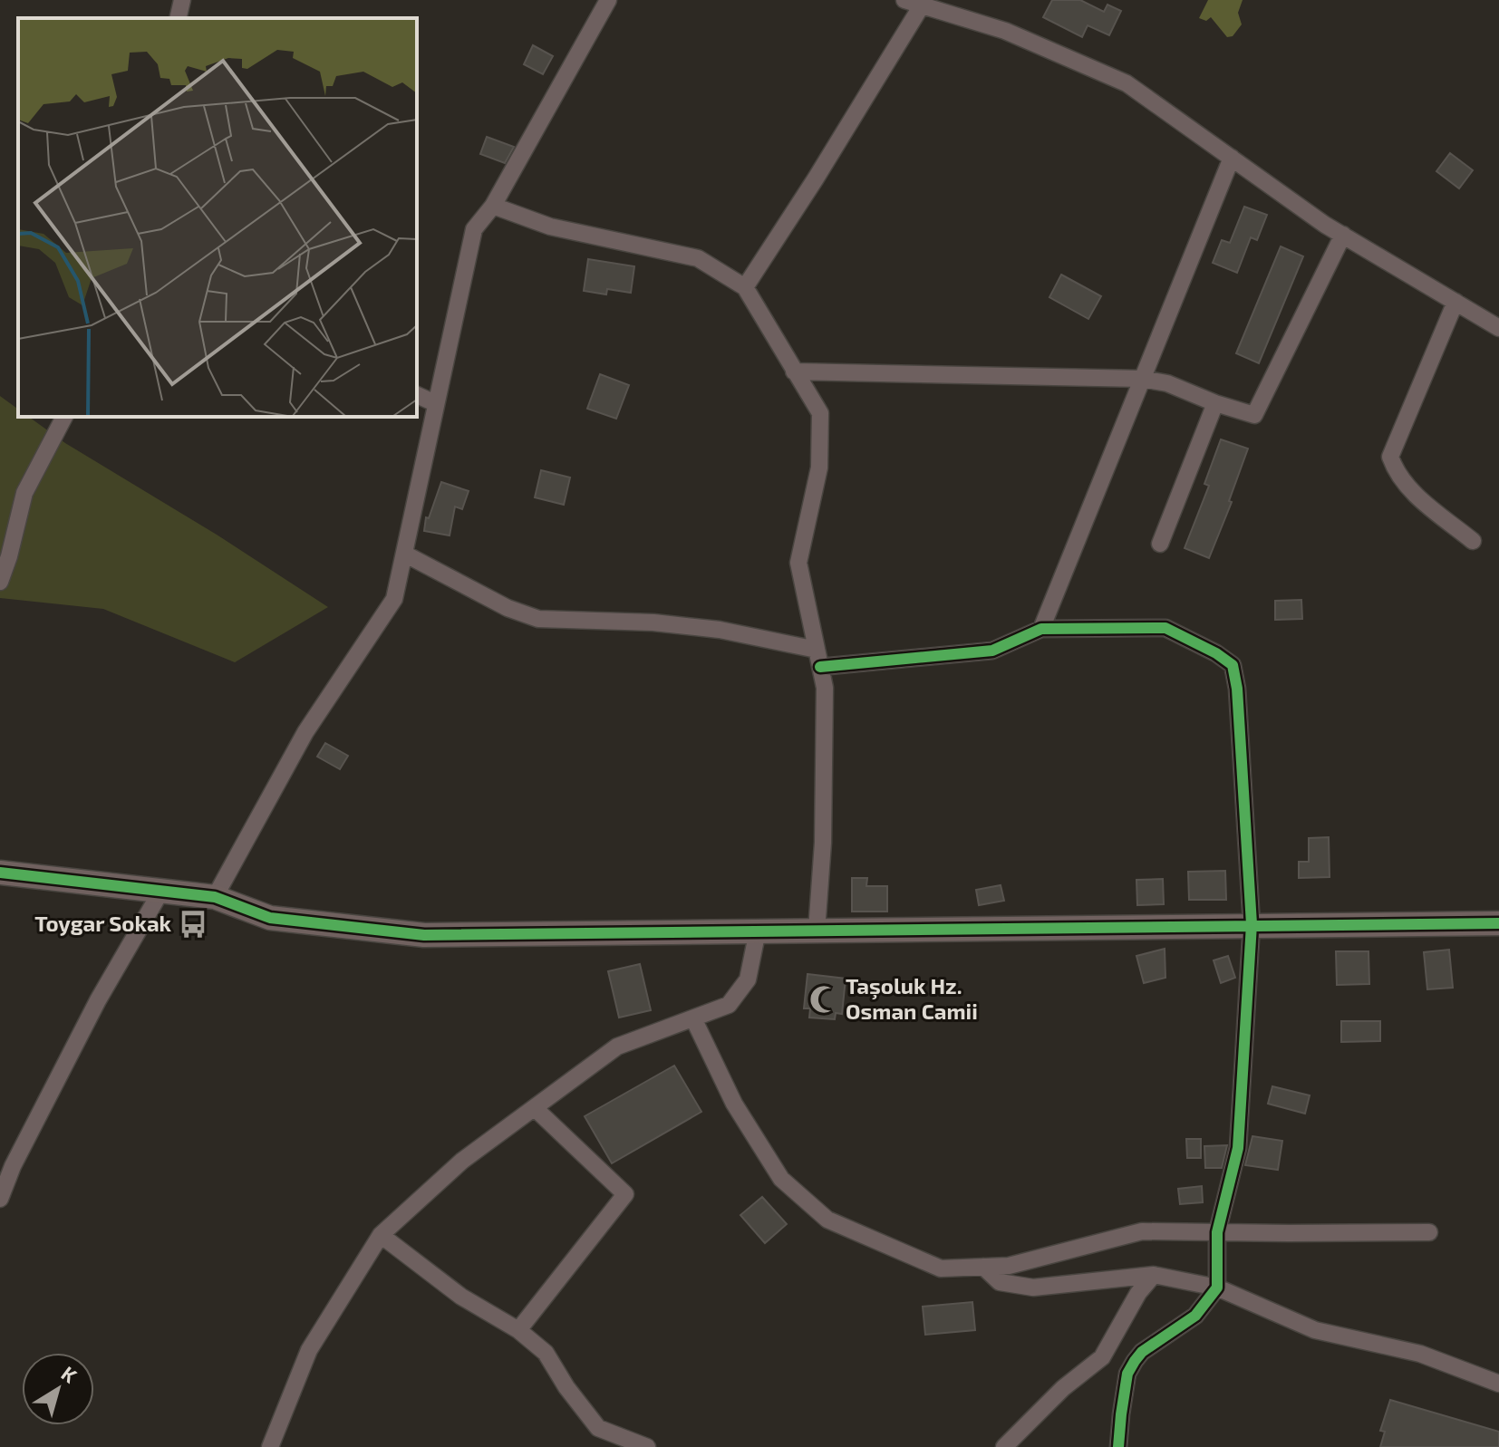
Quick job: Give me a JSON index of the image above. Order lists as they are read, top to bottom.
{
  "places": {
    "bus stop": ["Toygar Sokak"],
    "mosque": ["Taşoluk Hz. Osman Camii"]
  },
  "north": "top right"
}
